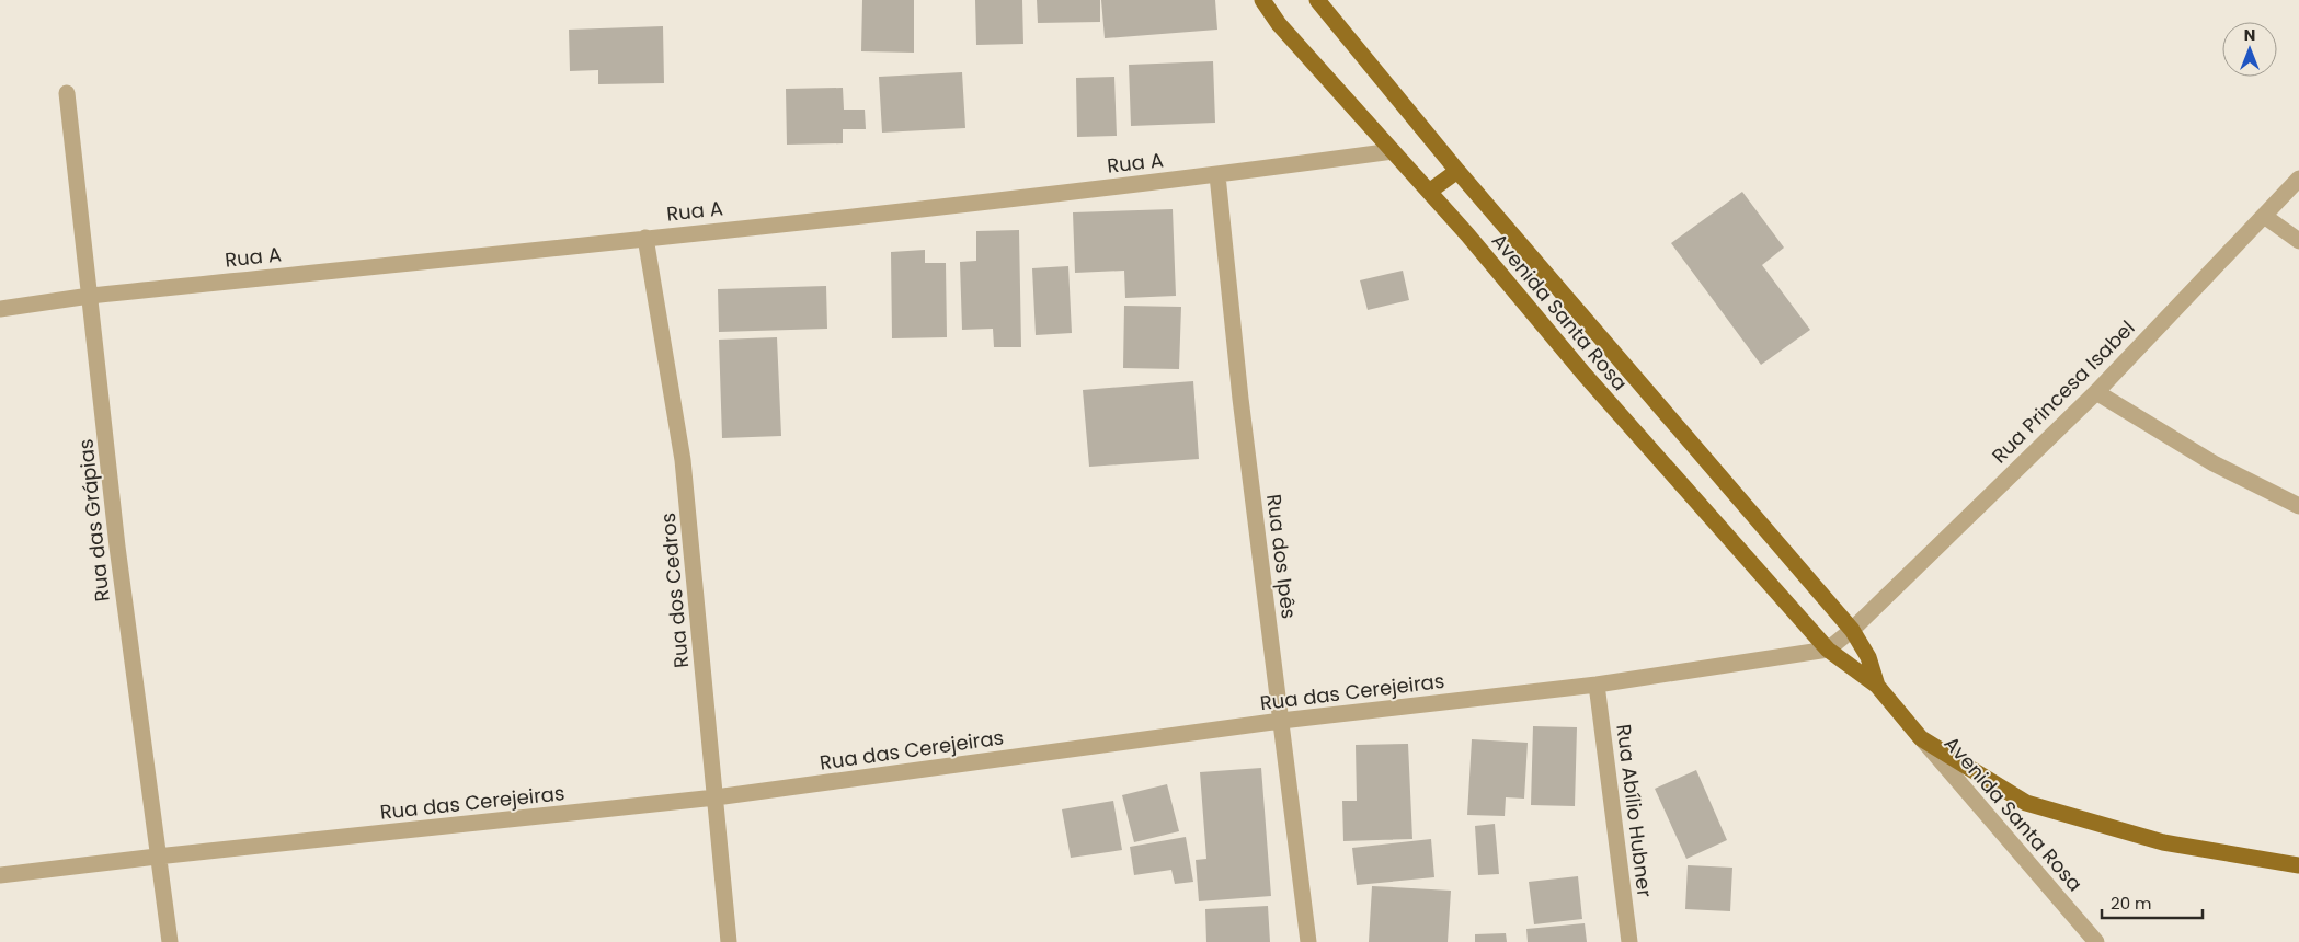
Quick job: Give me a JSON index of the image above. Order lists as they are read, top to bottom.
{
  "streets": {
    "main road": ["Avenida Santa Rosa"],
    "street": [
      "Rua A",
      "Rua Princesa Isabel",
      "Rua das Grápias",
      "Rua dos Ipês",
      "Rua dos Cedros",
      "Rua das Cerejeiras",
      "Rua Abílio Hubner"
    ]
  },
  "crossings": [
    ["Rua A", "Avenida Santa Rosa"],
    ["Rua A", "Rua das Grápias"],
    ["Rua A", "Rua dos Ipês"],
    ["Rua A", "Rua dos Cedros"],
    ["Avenida Santa Rosa", "Rua Princesa Isabel"],
    ["Avenida Santa Rosa", "Rua das Cerejeiras"],
    ["Rua Princesa Isabel", "Rua das Cerejeiras"],
    ["Rua das Grápias", "Rua das Cerejeiras"],
    ["Rua dos Ipês", "Rua das Cerejeiras"],
    ["Rua dos Cedros", "Rua das Cerejeiras"],
    ["Rua das Cerejeiras", "Rua Abílio Hubner"]
  ],
  "scale_bar": "20 m",
  "north": "top"
}
